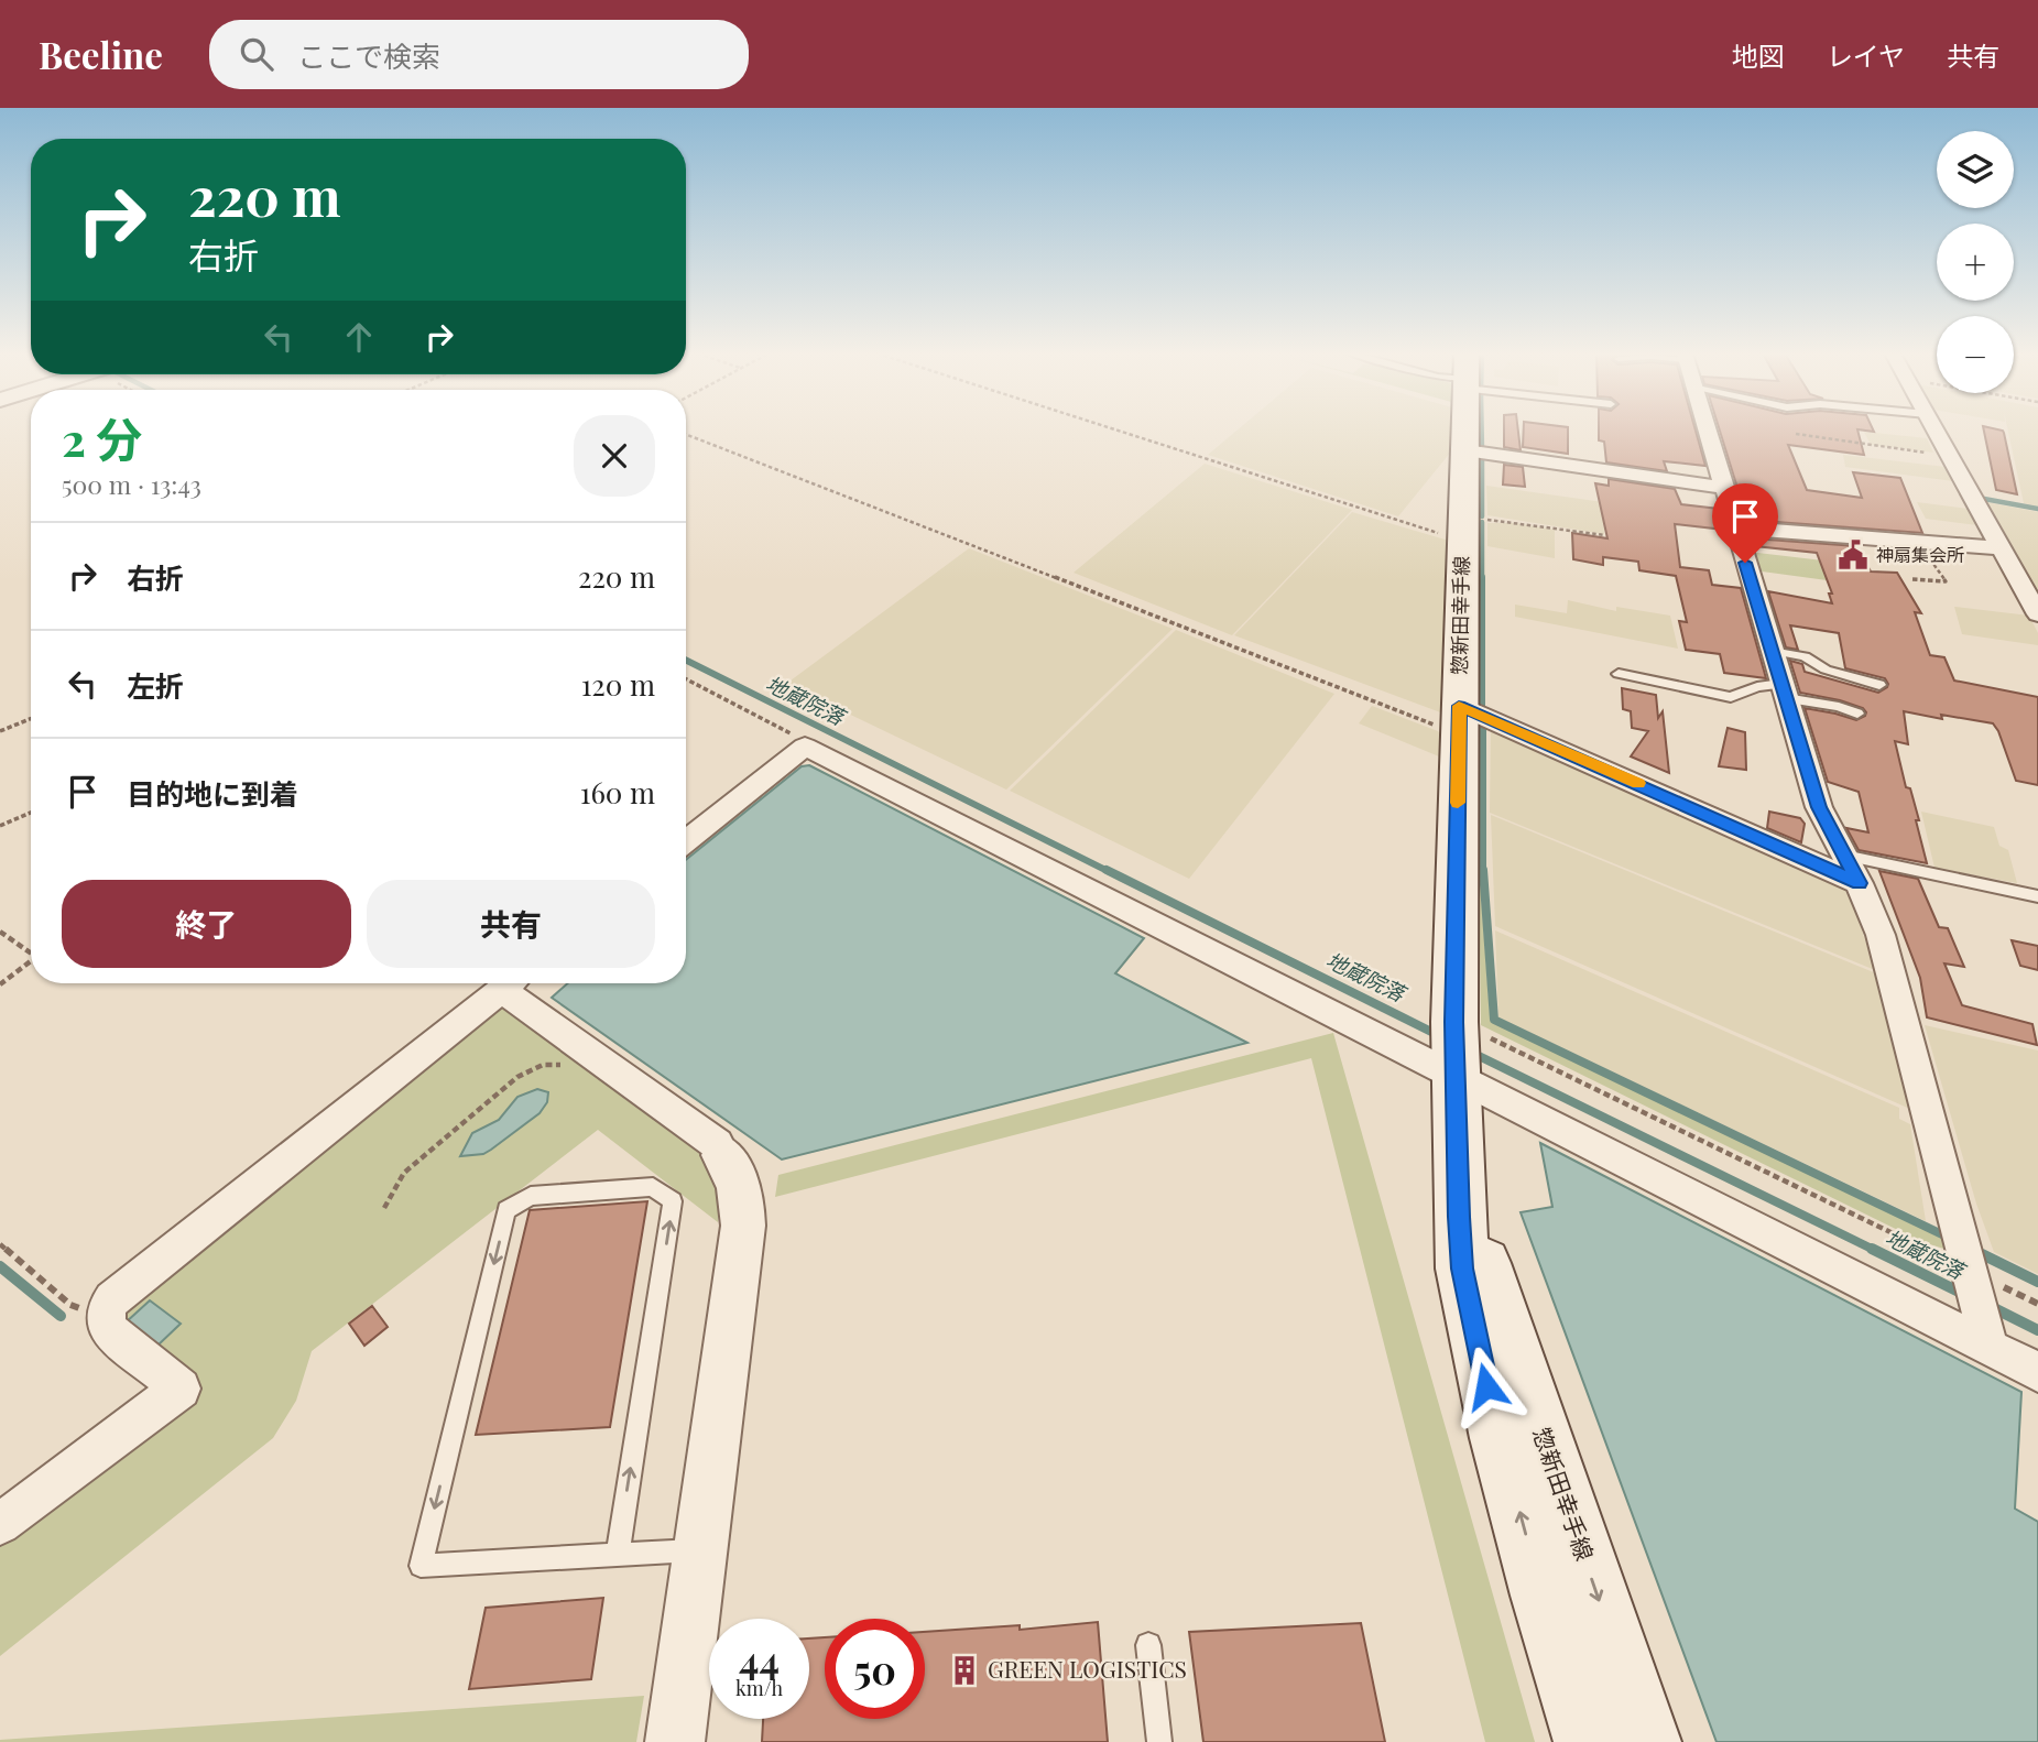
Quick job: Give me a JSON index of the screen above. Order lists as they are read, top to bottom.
{
  "streets": {
    "main road": ["惣新田幸手線"]
  },
  "water": ["地蔵院落"],
  "places": {
    "public building": ["神扇集会所"],
    "building": ["GREEN LOGISTICS"]
  },
  "page": {
    "header": "Beeline",
    "search": "ここで検索",
    "nav": ["地図", "レイヤ", "共有"],
    "map_buttons": ["+", "−"],
    "turn": ["220 m", "右折"],
    "heading": ["2 分", "500 m · 13:43"],
    "list": [
      {
        "name": "右折",
        "value": "220 m"
      },
      {
        "name": "左折",
        "value": "120 m"
      },
      {
        "name": "目的地に到着",
        "value": "160 m"
      }
    ],
    "buttons": ["終了", "共有"],
    "speed": "44 km/h",
    "limit": "50"
  }
}
